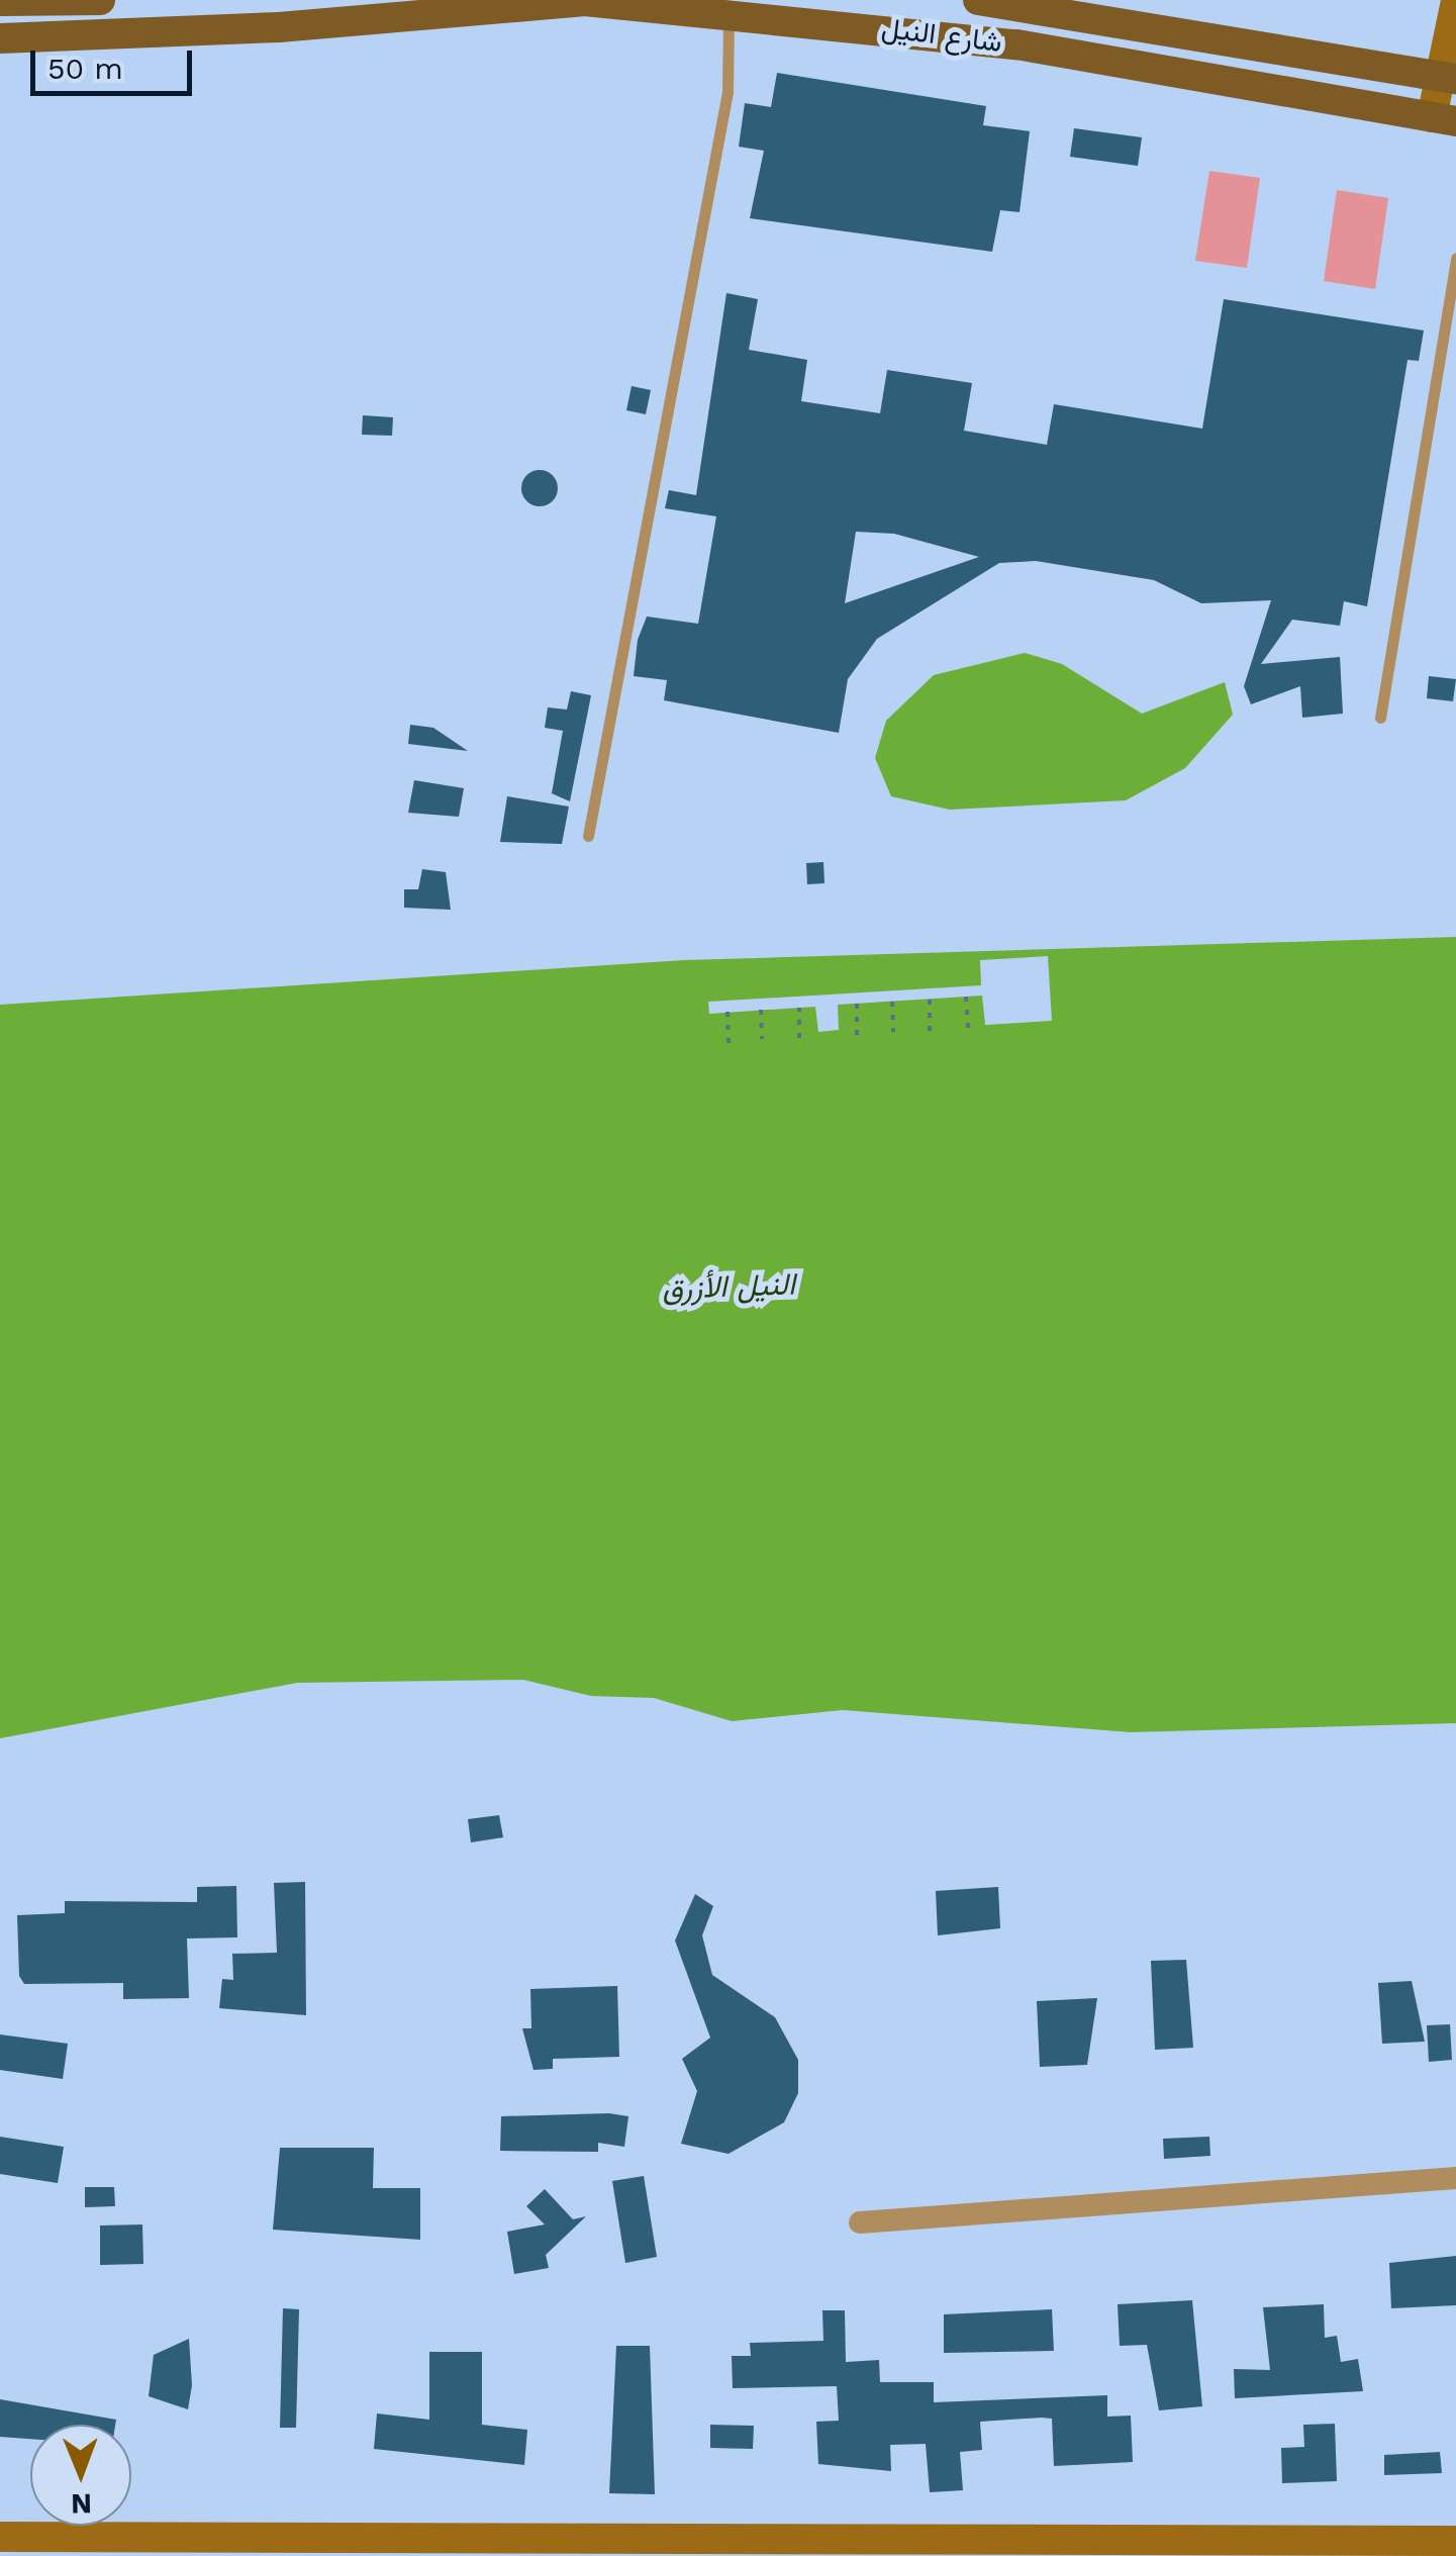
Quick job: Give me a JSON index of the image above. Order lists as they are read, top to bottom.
{
  "streets": {
    "main road": ["شارع النيل"]
  },
  "water": ["النيل الأزرق"],
  "scale_bar": "50 m",
  "north": "bottom"
}
